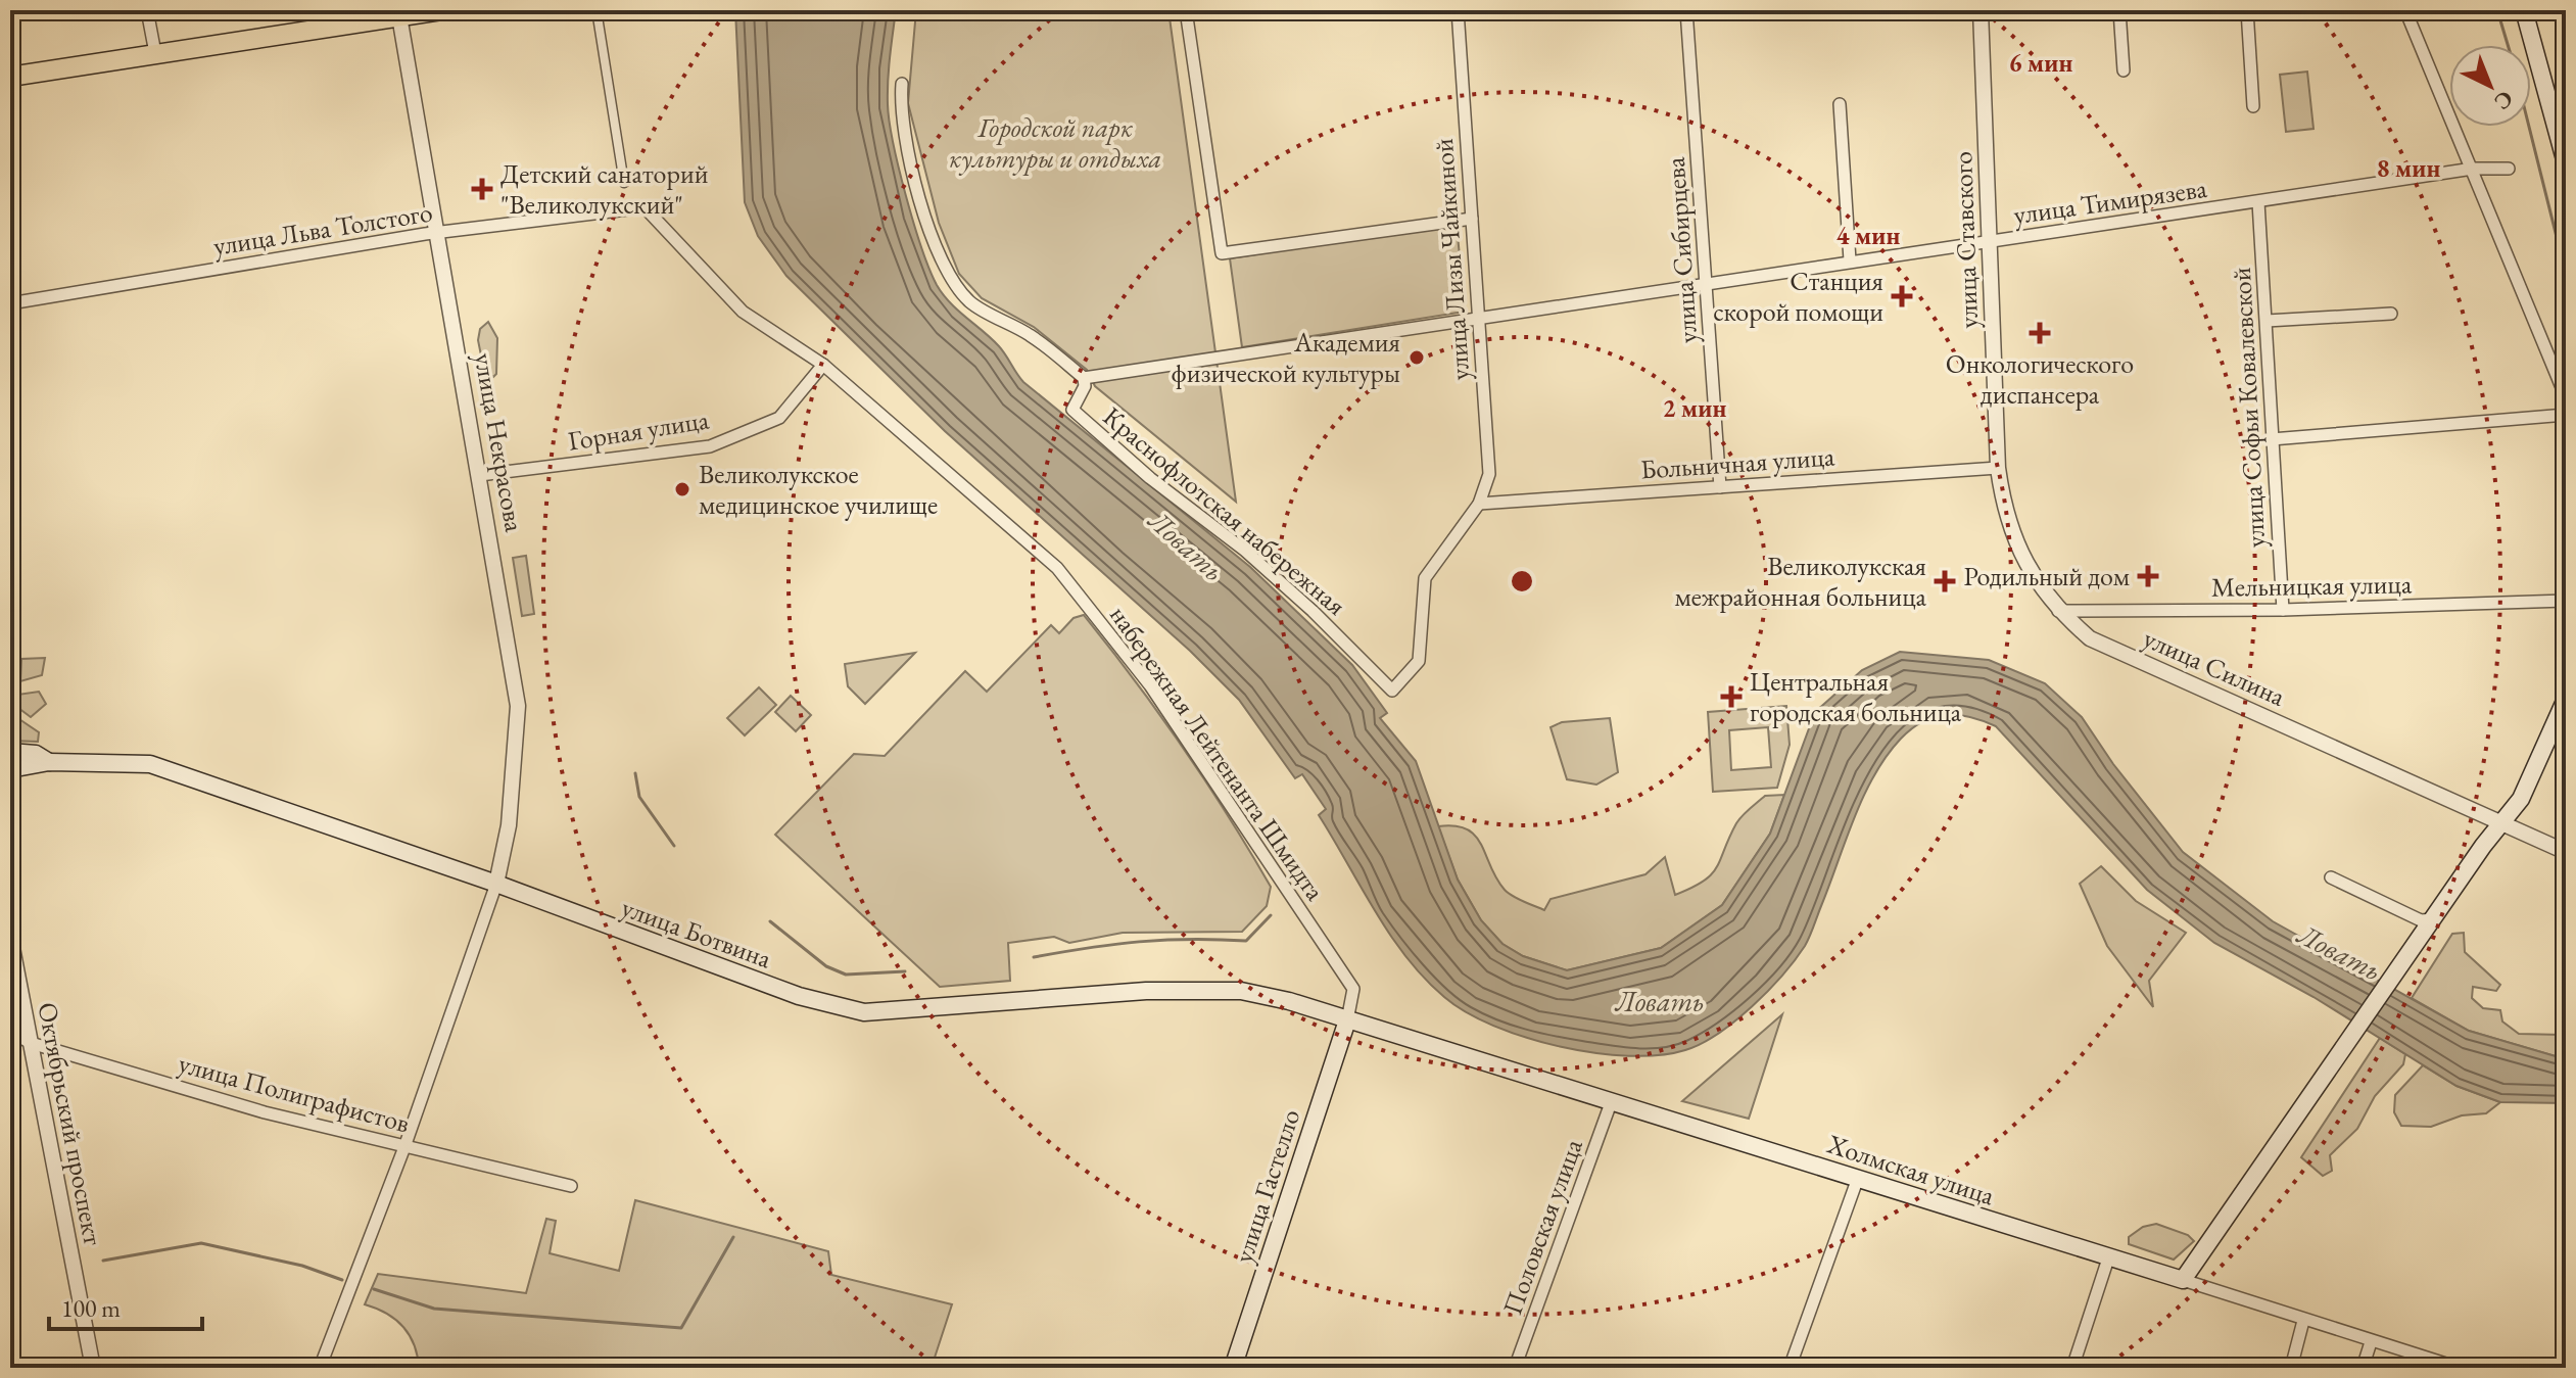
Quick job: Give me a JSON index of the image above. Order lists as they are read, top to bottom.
{
  "streets": {
    "main road": ["улица Ботвина", "Холмская улица", "улица Гастелло"],
    "street": [
      "улица Тимирязева",
      "улица Льва Толстого",
      "улица Ставского",
      "улица Сибирцева",
      "улица Лизы Чайкиной",
      "улица Софьи Ковалевской",
      "Горная улица",
      "улица Некрасова",
      "Больничная улица",
      "Краснофлотская набережная",
      "Мельницкая улица",
      "улица Силина",
      "набережная Лейтенанта Шмидта",
      "улица Полиграфистов",
      "Октябрьский проспект",
      "Половская улица"
    ]
  },
  "crossings": [
    ["улица Тимирязева", "улица Ставского"],
    ["улица Тимирязева", "улица Сибирцева"],
    ["улица Тимирязева", "улица Лизы Чайкиной"],
    ["улица Тимирязева", "улица Софьи Ковалевской"],
    ["улица Тимирязева", "Краснофлотская набережная"],
    ["улица Льва Толстого", "улица Некрасова"],
    ["улица Льва Толстого", "набережная Лейтенанта Шмидта"],
    ["улица Ставского", "Больничная улица"],
    ["улица Ставского", "улица Силина"],
    ["улица Сибирцева", "Больничная улица"],
    ["улица Лизы Чайкиной", "Больничная улица"],
    ["улица Лизы Чайкиной", "Краснофлотская набережная"],
    ["улица Софьи Ковалевской", "Мельницкая улица"],
    ["Горная улица", "улица Некрасова"],
    ["Горная улица", "набережная Лейтенанта Шмидта"],
    ["улица Некрасова", "улица Ботвина"],
    ["Больничная улица", "Краснофлотская набережная"],
    ["Больничная улица", "улица Силина"],
    ["Мельницкая улица", "улица Силина"],
    ["набережная Лейтенанта Шмидта", "улица Ботвина"],
    ["набережная Лейтенанта Шмидта", "Холмская улица"],
    ["набережная Лейтенанта Шмидта", "улица Гастелло"],
    ["улица Ботвина", "Холмская улица"],
    ["улица Ботвина", "улица Гастелло"],
    ["улица Полиграфистов", "Октябрьский проспект"],
    ["Холмская улица", "улица Гастелло"],
    ["Холмская улица", "Половская улица"]
  ],
  "water": ["Ловать"],
  "parks": ["Городской парк культуры и отдыха"],
  "places": {
    "health": [
      "Детский санаторий \"Великолукский\"",
      "Станция скорой помощи",
      "Онкологического диспансера",
      "Родильный дом",
      "Великолукская межрайонная больница",
      "Центральная городская больница"
    ],
    "other": ["Aкадемия физической культуры", "Великолукское медицинское училище"]
  },
  "scale_bar": "100 m",
  "north": "bottom right",
  "rings": [
    "6 мин",
    "8 мин",
    "4 мин",
    "2 мин"
  ]
}
